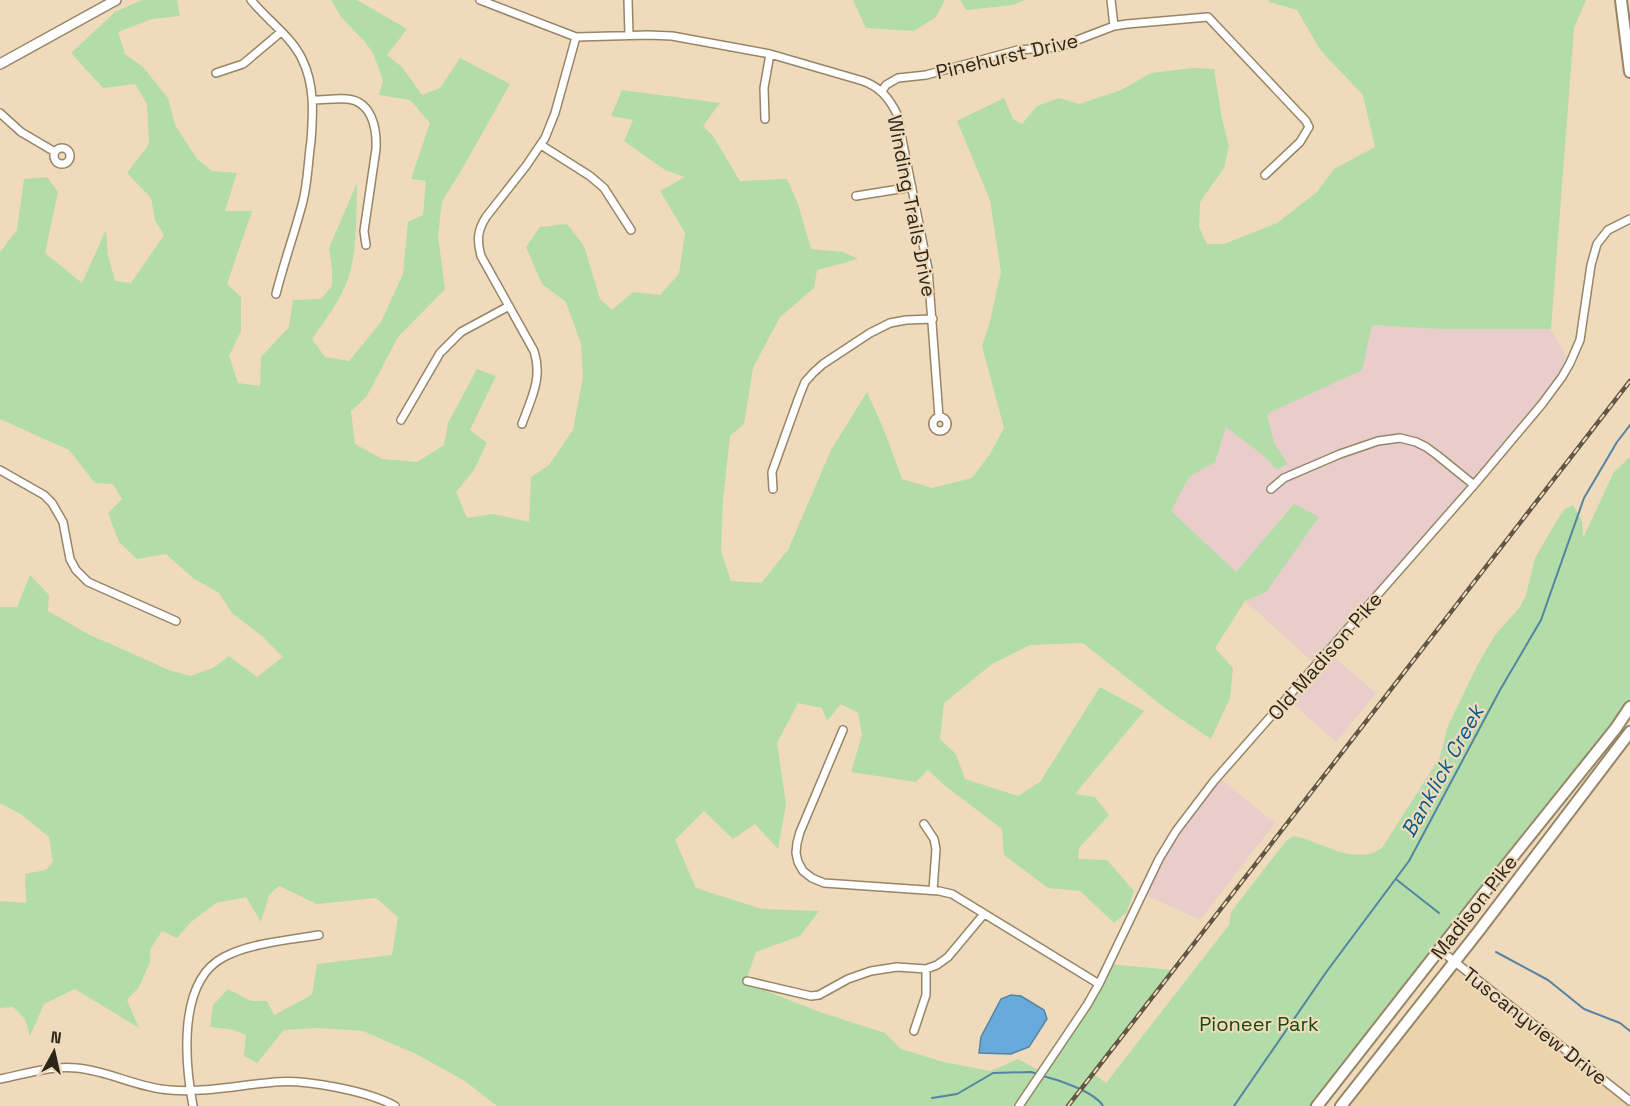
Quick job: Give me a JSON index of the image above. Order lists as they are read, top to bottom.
{
  "streets": {
    "main road": ["Madison Pike"],
    "street": [
      "Pinehurst Drive",
      "Winding Trails Drive",
      "Old Madison Pike",
      "Tuscanyview Drive"
    ]
  },
  "crossings": [
    ["Pinehurst Drive", "Winding Trails Drive"],
    ["Madison Pike", "Tuscanyview Drive"]
  ],
  "water": ["Banklick Creek"],
  "parks": ["Pioneer Park"],
  "north": "top"
}
